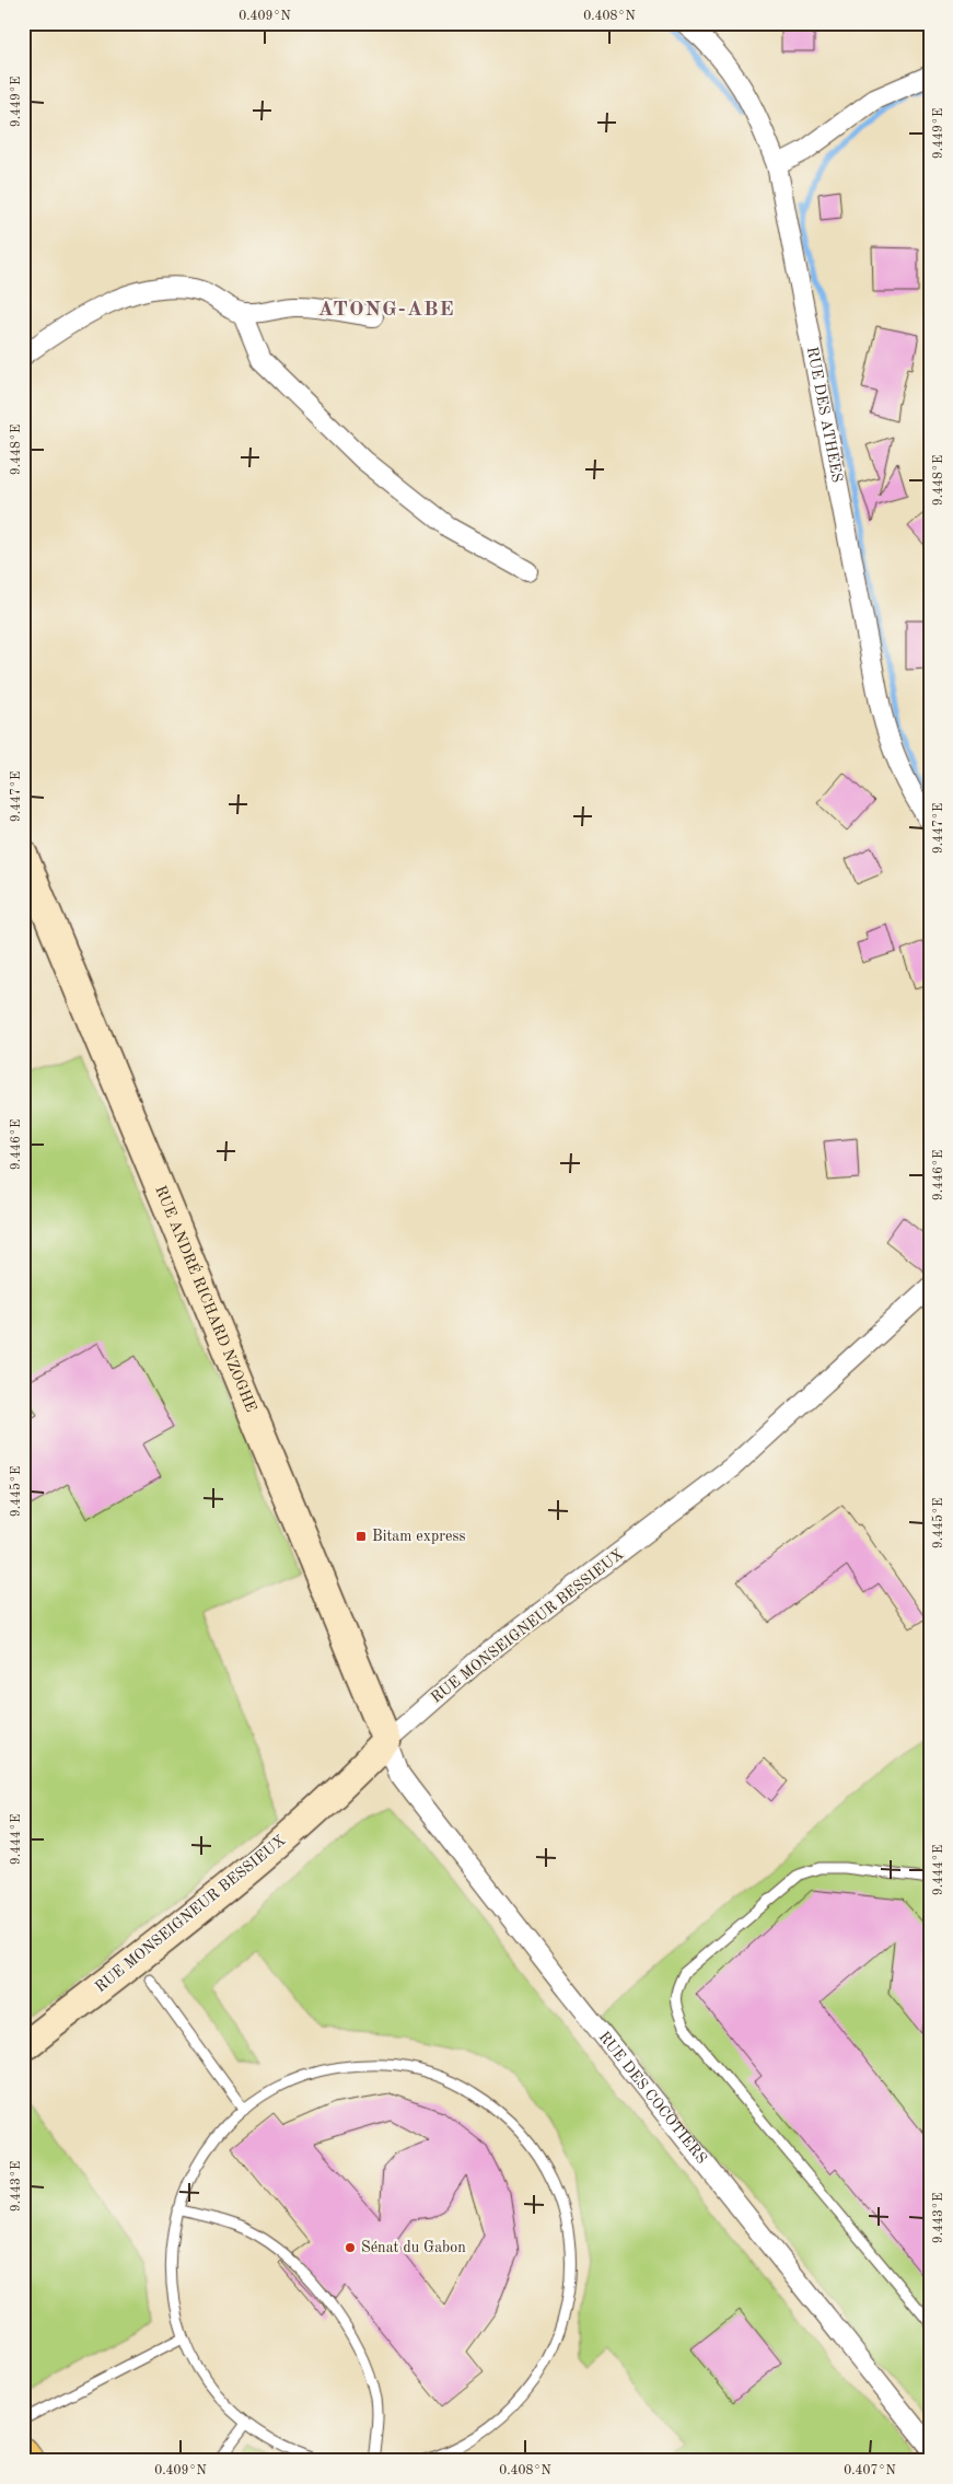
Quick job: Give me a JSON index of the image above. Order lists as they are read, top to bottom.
{
  "streets": {
    "street": [
      "RUE DES ATHÉES",
      "RUE ANDRÉ RICHARD NZOGHE",
      "RUE MONSEIGNEUR BESSIEUX",
      "RUE DES COCOTIERS"
    ]
  },
  "crossings": [
    ["RUE ANDRÉ RICHARD NZOGHE", "RUE MONSEIGNEUR BESSIEUX"],
    ["RUE ANDRÉ RICHARD NZOGHE", "RUE DES COCOTIERS"],
    ["RUE MONSEIGNEUR BESSIEUX", "RUE DES COCOTIERS"]
  ],
  "districts": ["ATONG-ABE"],
  "places": {
    "transit": ["Bitam express"],
    "other": ["Sénat du Gabon"]
  },
  "coordinates": [
    "0.409°N",
    "0.408°N",
    "9.449°E",
    "9.448°E",
    "9.447°E",
    "9.446°E",
    "9.445°E",
    "9.444°E",
    "9.443°E",
    "0.407°N"
  ]
}
